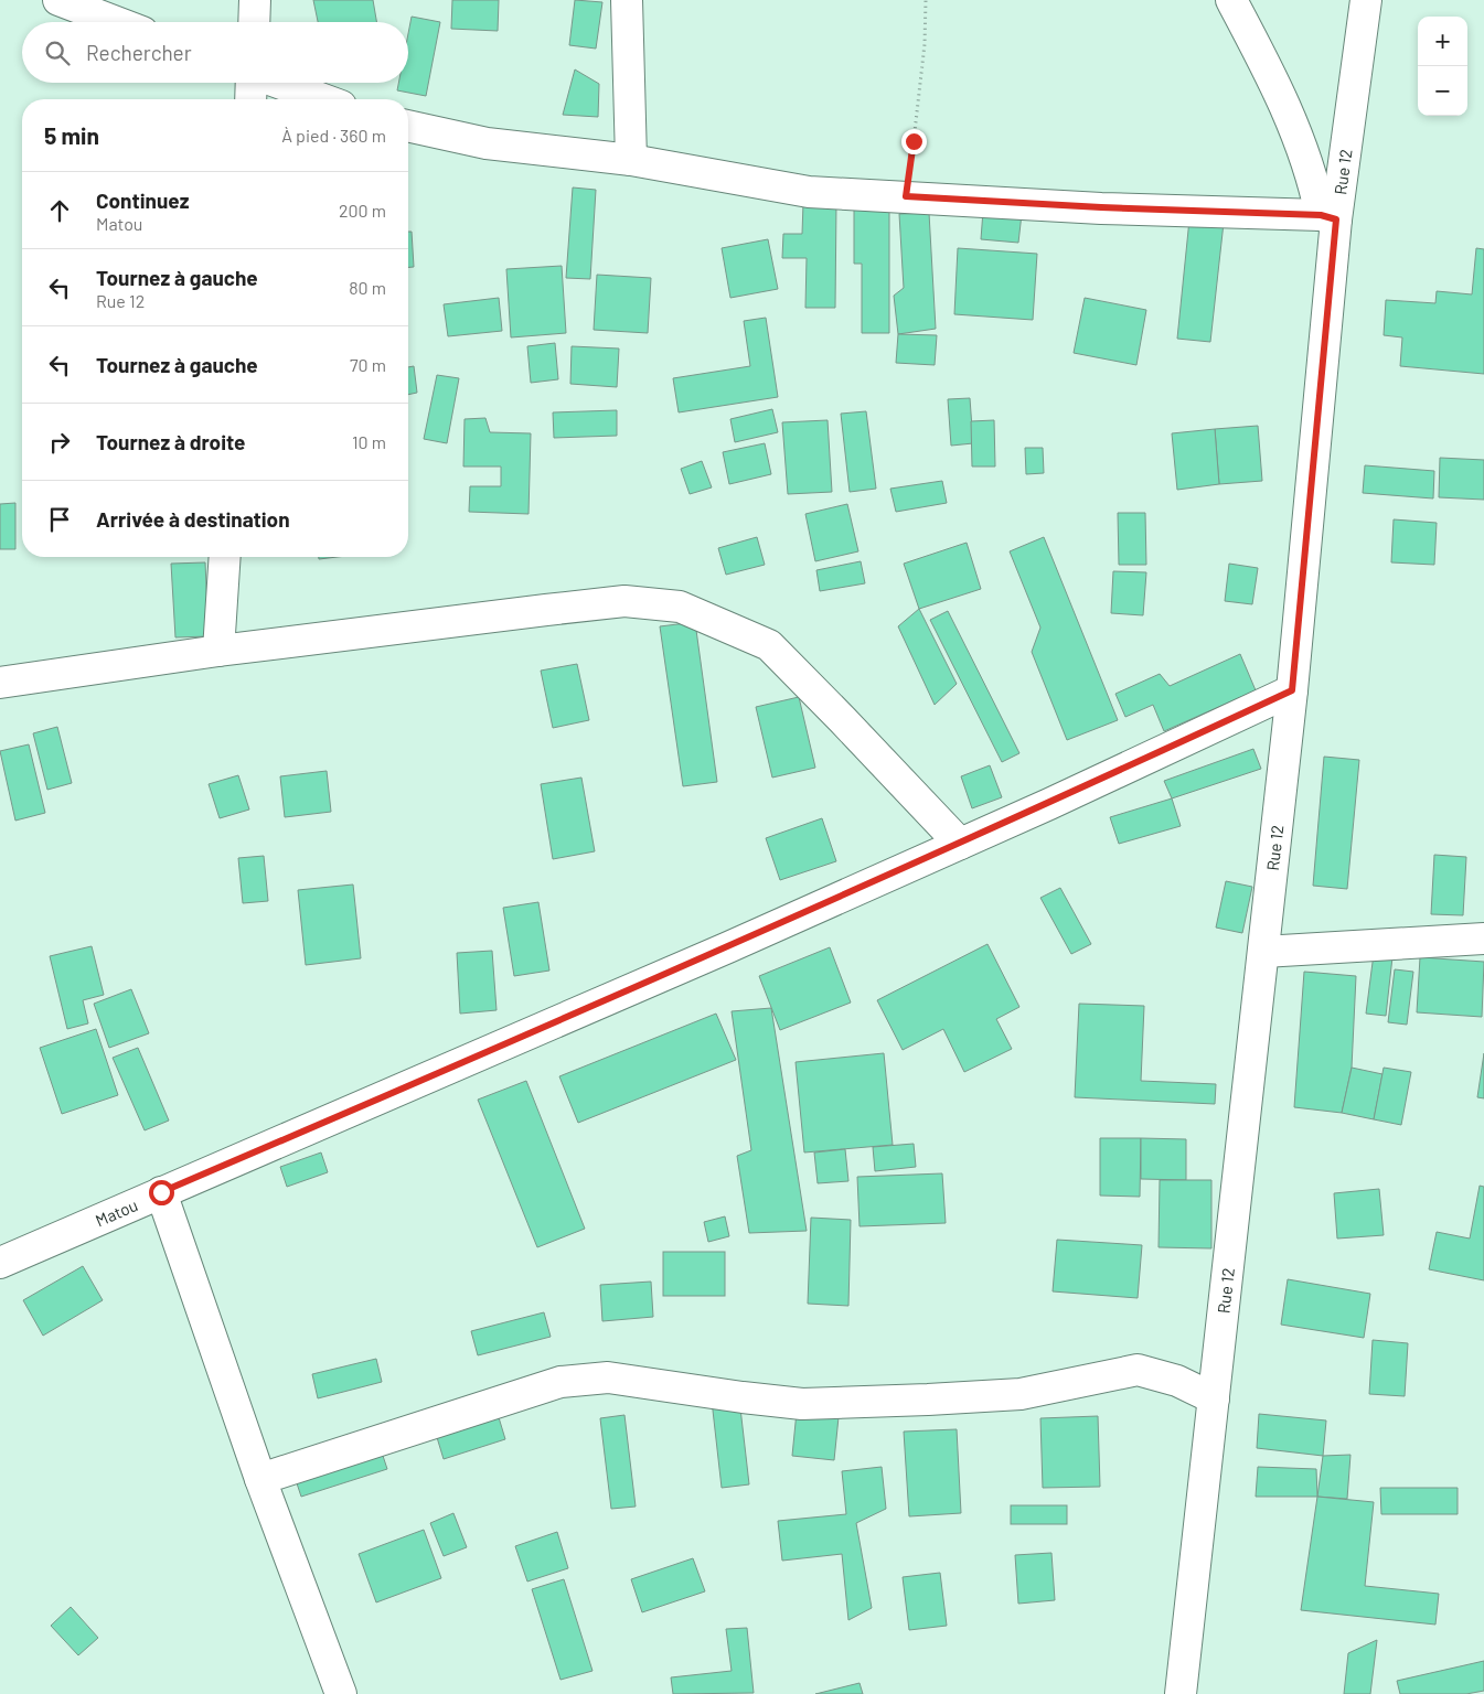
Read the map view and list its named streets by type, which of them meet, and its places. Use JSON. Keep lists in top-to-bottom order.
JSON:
{
  "streets": {
    "street": ["Rue 12", "Matou"]
  },
  "crossings": [
    ["Rue 12", "Matou"]
  ],
  "page": {
    "map_buttons": ["+", "−"],
    "search": "Rechercher",
    "heading": ["5 min", "À pied · 360 m"],
    "list": [
      ["Continuez", "Matou", "200 m"],
      ["Tournez à gauche", "Rue 12", "80 m"],
      ["Tournez à gauche", "70 m"],
      ["Tournez à droite", "10 m"],
      "Arrivée à destination"
    ]
  }
}
